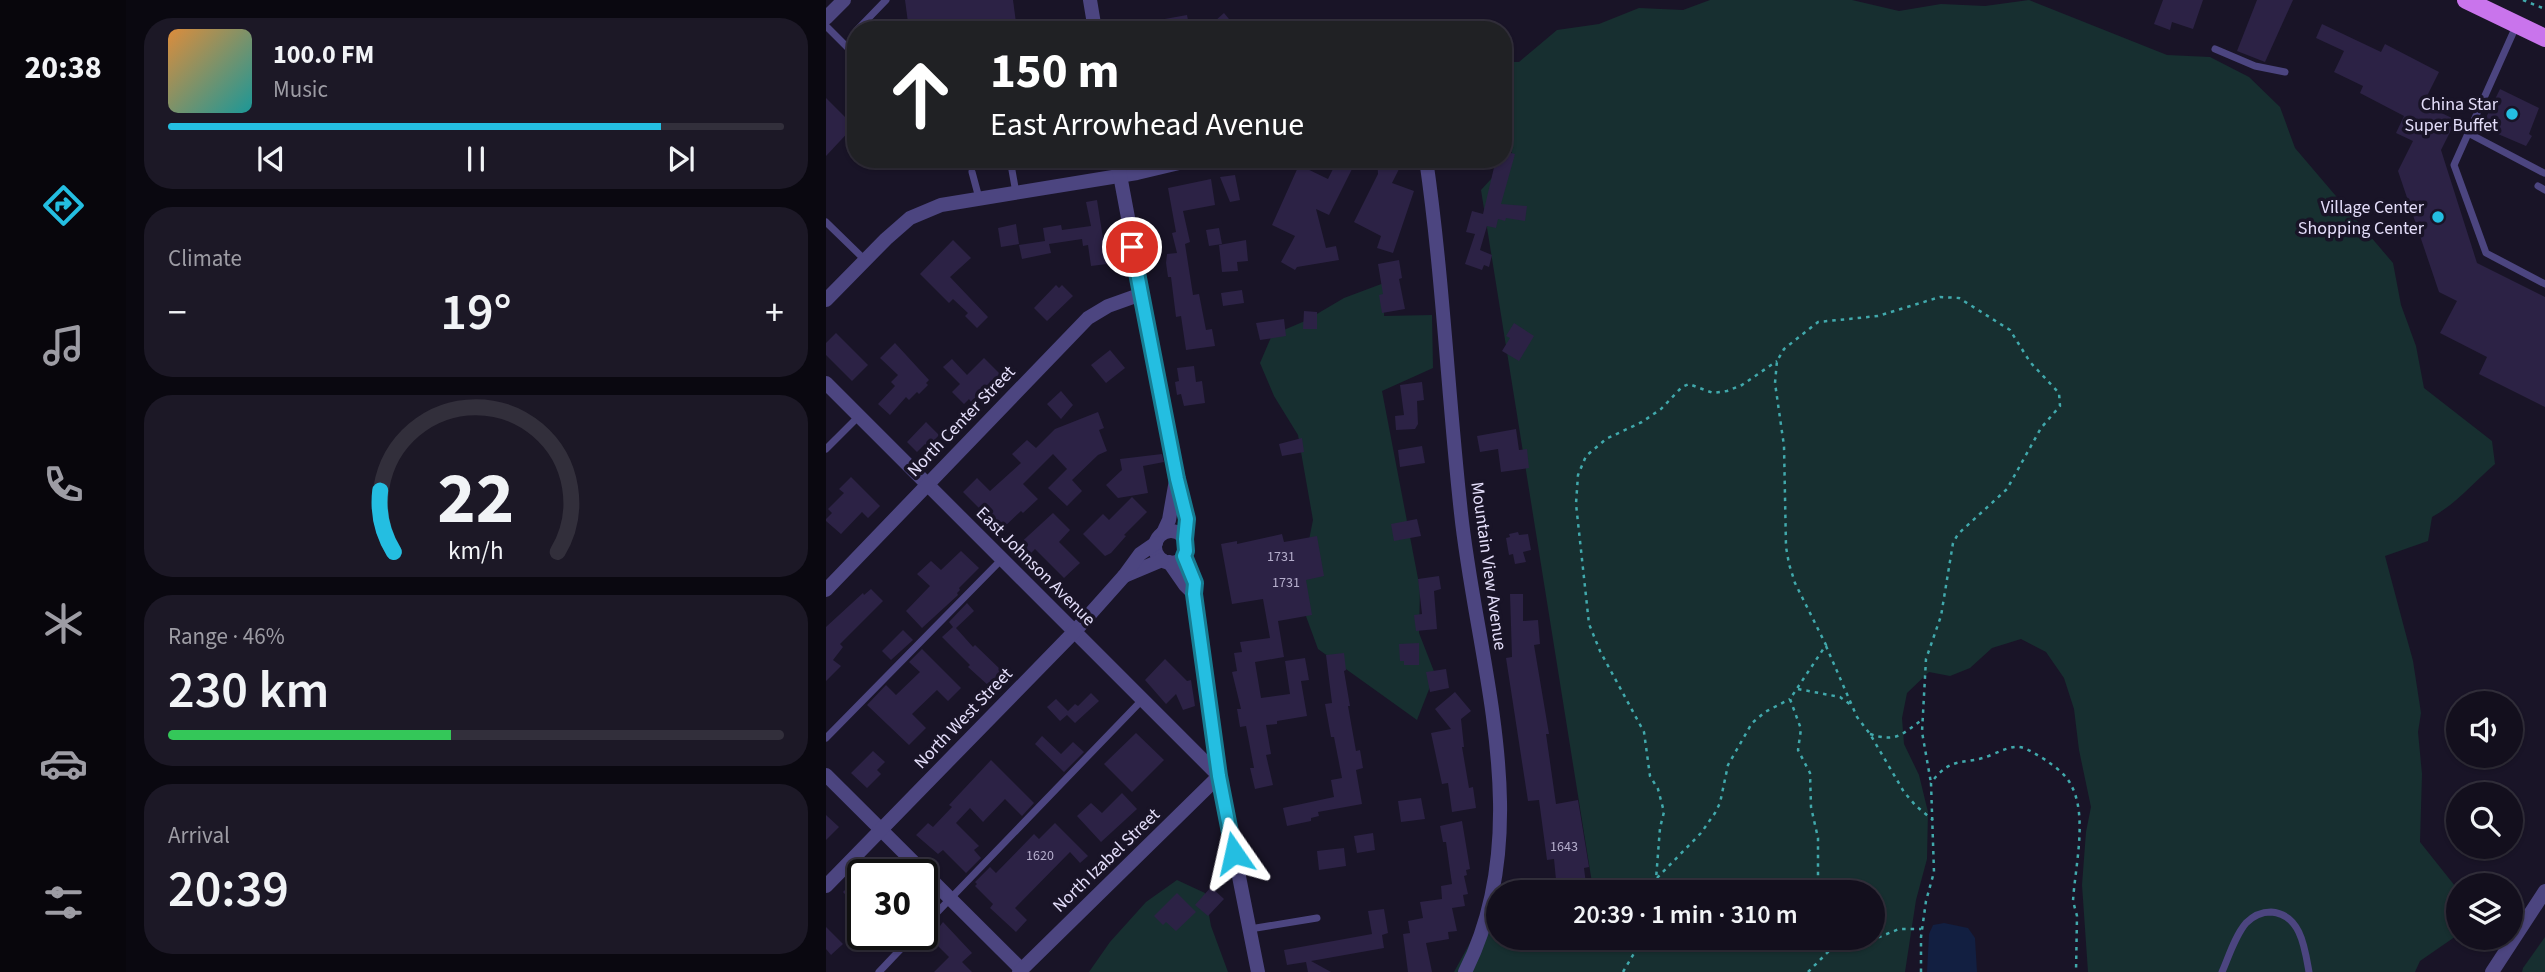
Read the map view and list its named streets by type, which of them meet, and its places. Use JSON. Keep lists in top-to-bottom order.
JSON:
{
  "streets": {
    "street": [
      "North Center Street",
      "East Johnson Avenue",
      "Mountain View Avenue",
      "North West Street",
      "North Izabel Street"
    ]
  },
  "crossings": [
    ["North Center Street", "East Johnson Avenue"],
    ["East Johnson Avenue", "North West Street"],
    ["East Johnson Avenue", "North Izabel Street"]
  ],
  "places": ["China Star Super Buffet", "Village Center Shopping Center"],
  "house_numbers": [
    "1731",
    "1731",
    "1643",
    "1620"
  ],
  "page": {
    "tabs": "20:38",
    "turn": ["150 m", "East Arrowhead Avenue"],
    "song": ["100.0 FM", "Music"],
    "tile": [
      "Climate",
      ["Range · 46%", "230 km"],
      ["Arrival", "20:39"]
    ],
    "heat": ["−", "19°", "+"],
    "limit": "30",
    "trip": "20:39 · 1 min · 310 m",
    "gauge": ["22", "km/h"]
  }
}
